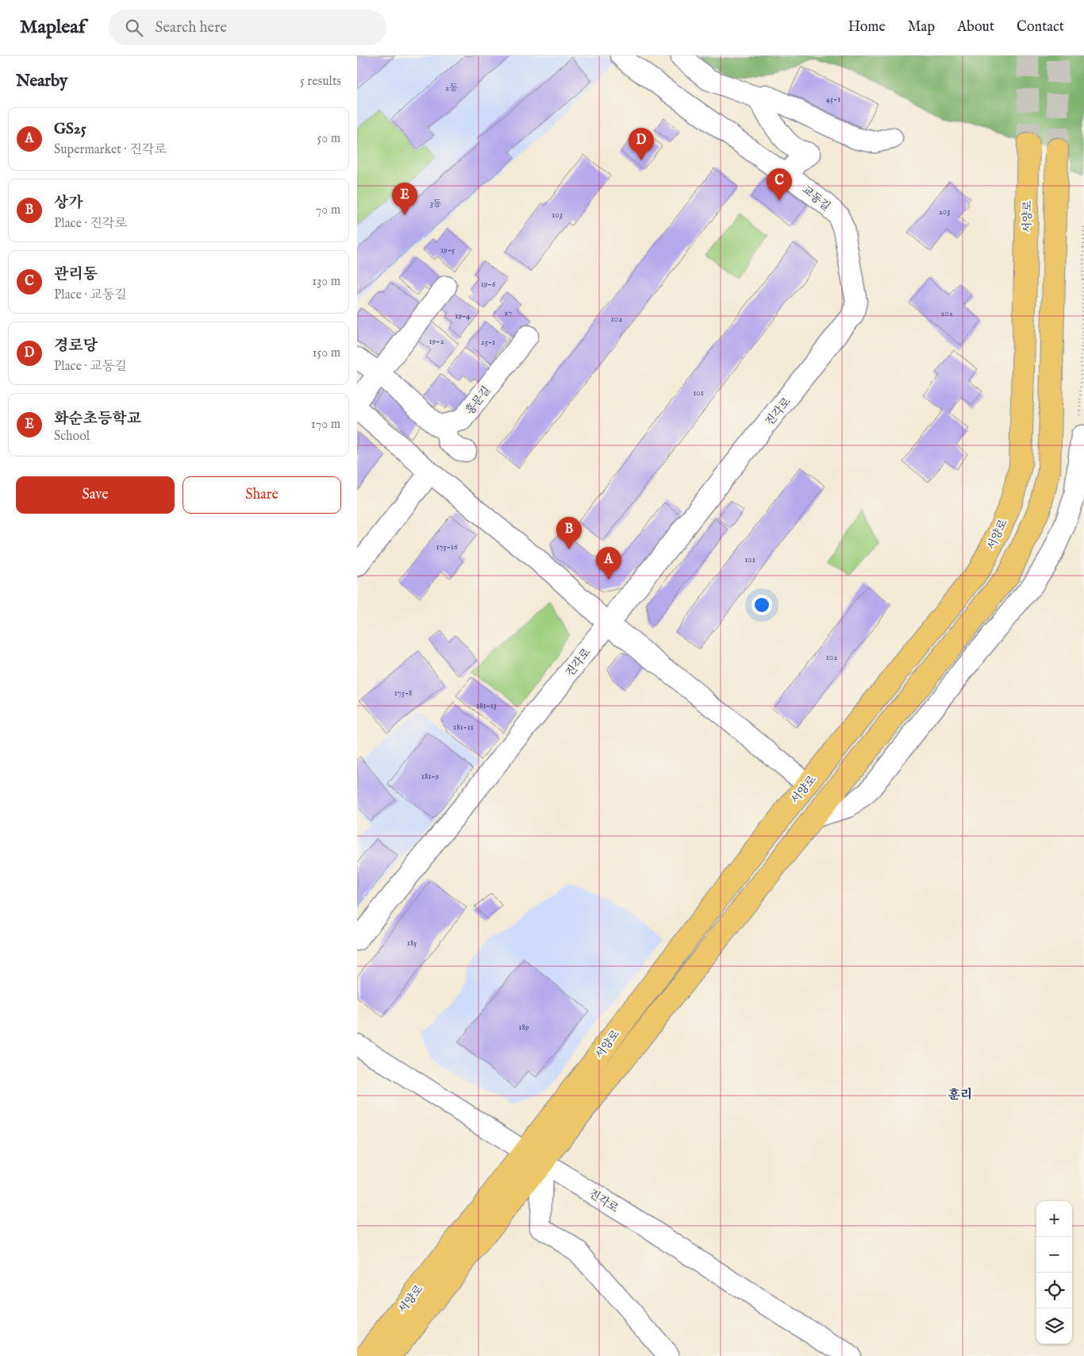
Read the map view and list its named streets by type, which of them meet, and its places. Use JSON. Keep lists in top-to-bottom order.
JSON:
{
  "streets": {
    "main road": ["서양로"],
    "street": ["교동길", "홍문길", "진각로"]
  },
  "crossings": [
    ["교동길", "진각로"],
    ["서양로", "진각로"]
  ],
  "districts": ["훈리"],
  "house_numbers": [
    "2동",
    "45-1",
    "3동",
    "203",
    "103",
    "19-5",
    "19-6",
    "27",
    "202",
    "19-4",
    "102",
    "19-2",
    "25-1",
    "101",
    "175-16",
    "101",
    "102",
    "175-8",
    "181-13",
    "181-11",
    "181-9",
    "185",
    "189"
  ],
  "page": {
    "header": "Mapleaf",
    "search": "Search here",
    "nav": [
      "Home",
      "Map",
      "About",
      "Contact"
    ],
    "heading": ["Nearby", "5 results"],
    "list": [
      {
        "mark": "A",
        "name": "GS25",
        "note": "Supermarket · 진각로",
        "value": "50 m"
      },
      {
        "mark": "B",
        "name": "상가",
        "note": "Place · 진각로",
        "value": "70 m"
      },
      {
        "mark": "C",
        "name": "관리동",
        "note": "Place · 교동길",
        "value": "130 m"
      },
      {
        "mark": "D",
        "name": "경로당",
        "note": "Place · 교동길",
        "value": "150 m"
      },
      {
        "mark": "E",
        "name": "화순초등학교",
        "note": "School",
        "value": "170 m"
      }
    ],
    "pins": [
      "D",
      "C",
      "E",
      "B",
      "A"
    ],
    "buttons": ["Save", "Share"],
    "map_buttons": ["+", "−"]
  }
}
